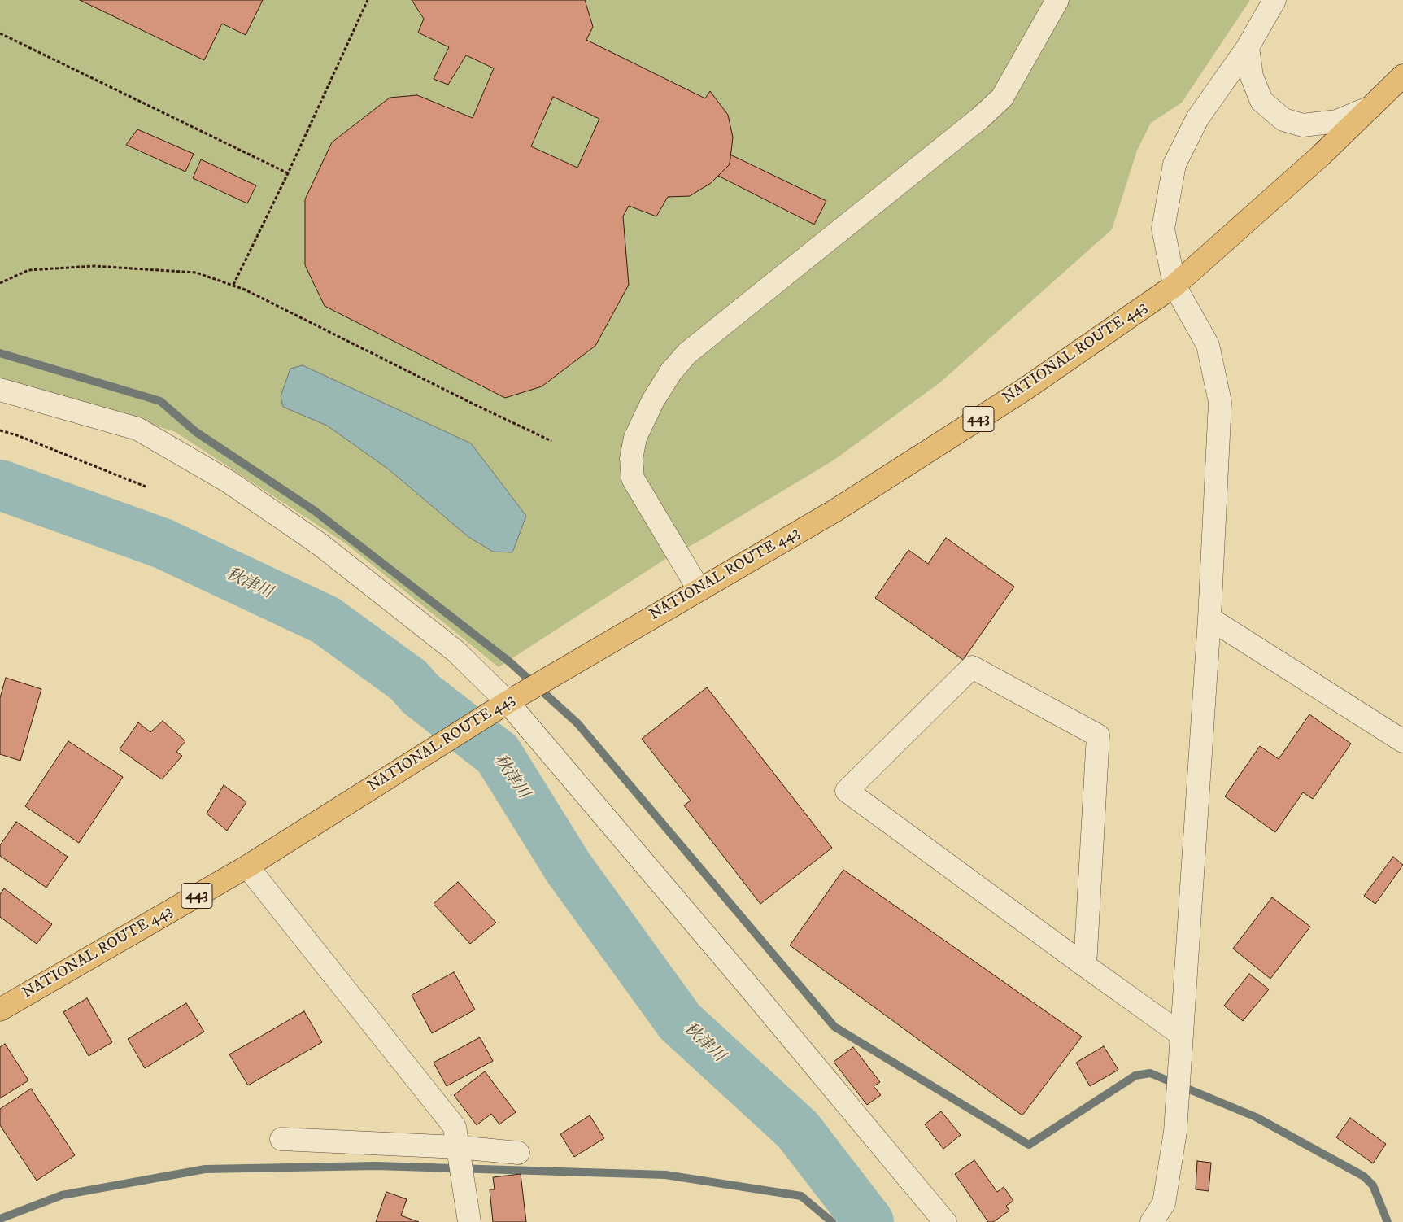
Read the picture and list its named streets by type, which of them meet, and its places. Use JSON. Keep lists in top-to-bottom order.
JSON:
{
  "streets": {
    "highway": ["NATIONAL ROUTE 443", "443"]
  },
  "water": ["秋津川"]
}
